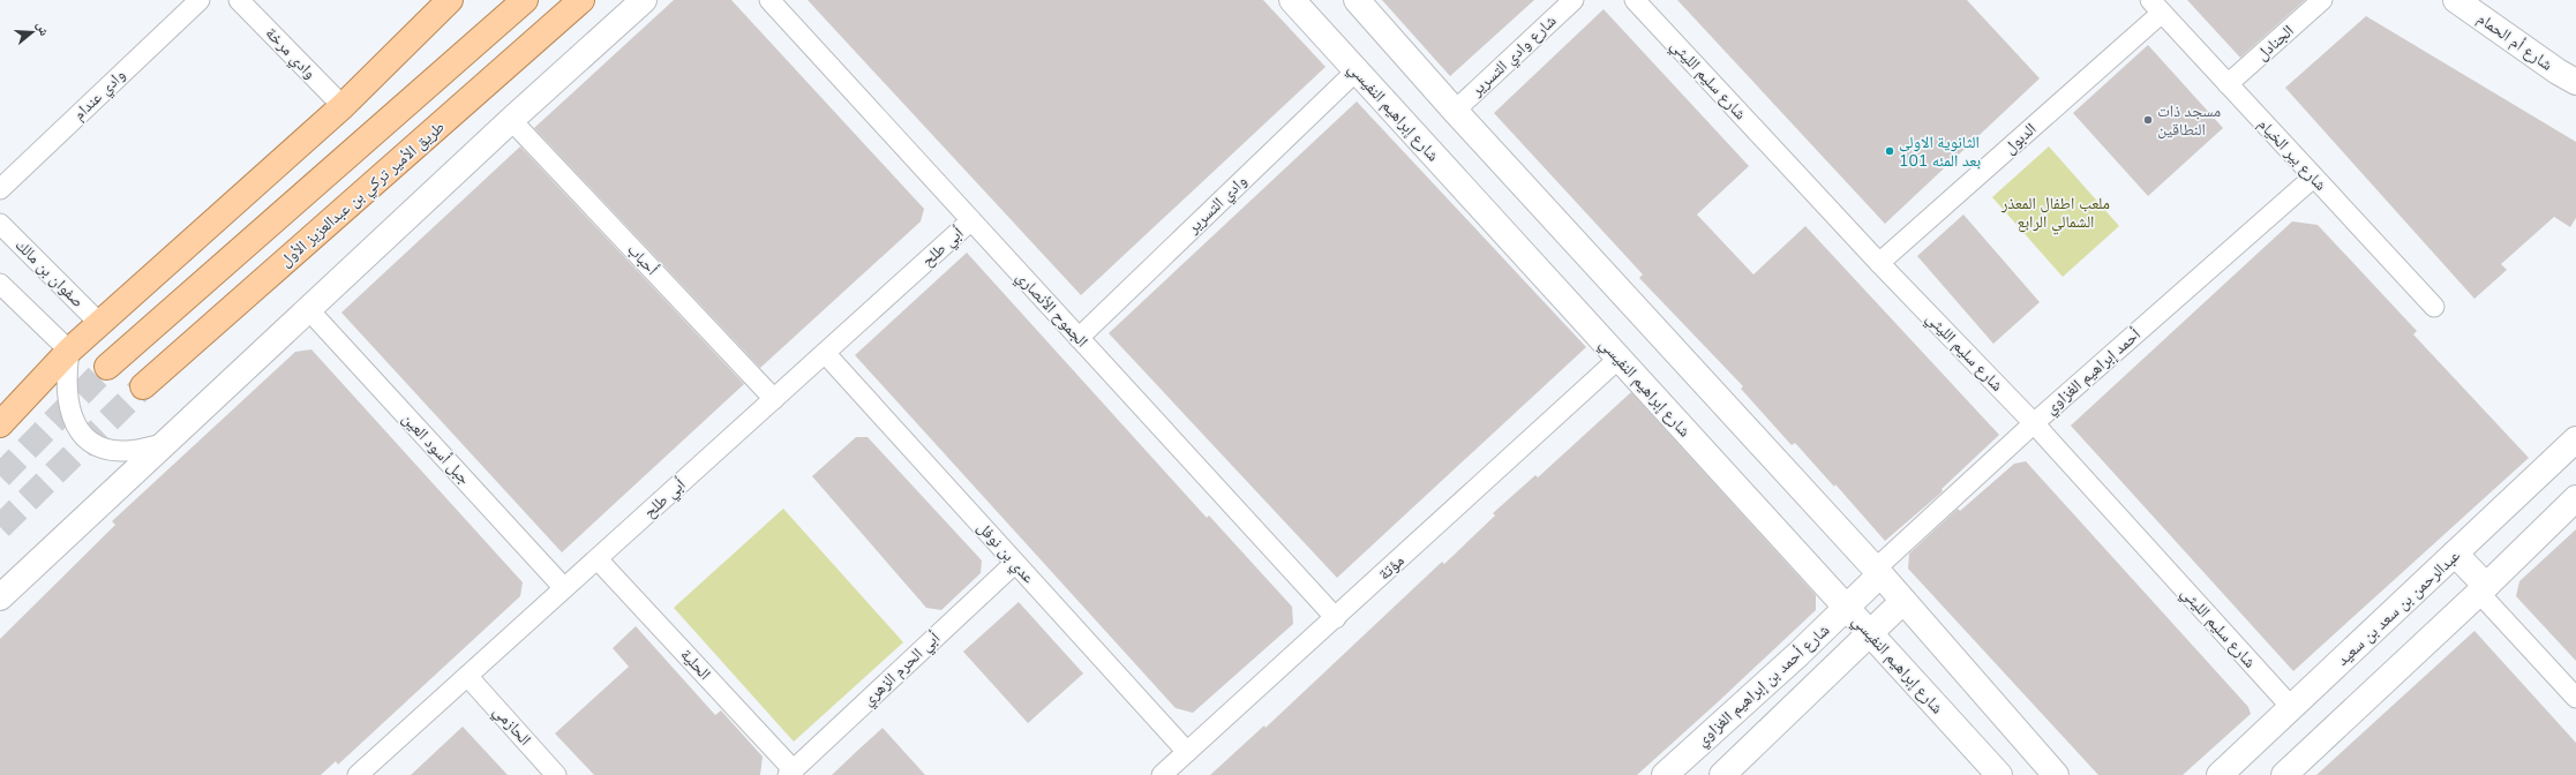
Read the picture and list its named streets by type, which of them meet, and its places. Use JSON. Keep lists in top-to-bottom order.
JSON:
{
  "streets": {
    "main road": ["طريق الأمير تركي بن عبدالعزيز الأول"],
    "street": [
      "شارع أم الحمام",
      "الجنادل",
      "وادي مرخة",
      "شارع وادي التسرير",
      "شارع سليم الليثي",
      "وادي عندام",
      "شارع إبراهيم النفيسي",
      "الدبول",
      "شارع بير الخيام",
      "وادي التسرير",
      "أبي طلح",
      "أحباب",
      "صفوان بن مالك",
      "الجموح الأنصاري",
      "أحمد إبراهيم الغزاوي",
      "جبل أسود العين",
      "عدي بن نوفل",
      "مؤتة",
      "عبدالرحمن بن سعد بن سعيد",
      "الحلية",
      "أبي الحرم الزهري",
      "شارع أحمد بن إبراهيم الغزاوي",
      "الحازمي"
    ]
  },
  "crossings": [
    ["الجنادل", "شارع بير الخيام"],
    ["شارع سليم الليثي", "الدبول"],
    ["شارع سليم الليثي", "أحمد إبراهيم الغزاوي"],
    ["شارع سليم الليثي", "عبدالرحمن بن سعد بن سعيد"],
    ["شارع إبراهيم النفيسي", "وادي التسرير"],
    ["شارع إبراهيم النفيسي", "مؤتة"],
    ["شارع إبراهيم النفيسي", "شارع أحمد بن إبراهيم الغزاوي"],
    ["الدبول", "شارع بير الخيام"],
    ["شارع بير الخيام", "أحمد إبراهيم الغزاوي"],
    ["وادي التسرير", "الجموح الأنصاري"],
    ["أبي طلح", "أحباب"],
    ["أبي طلح", "الجموح الأنصاري"],
    ["أبي طلح", "جبل أسود العين"],
    ["أبي طلح", "عدي بن نوفل"],
    ["أبي طلح", "الحلية"],
    ["أبي طلح", "الحازمي"],
    ["الجموح الأنصاري", "مؤتة"],
    ["أحمد إبراهيم الغزاوي", "شارع أحمد بن إبراهيم الغزاوي"],
    ["عدي بن نوفل", "مؤتة"],
    ["عدي بن نوفل", "أبي الحرم الزهري"],
    ["الحلية", "أبي الحرم الزهري"]
  ],
  "parks": ["ملعب اطفال المعذر الشمالي الرابع"],
  "places": ["مسجد ذات النطاقين", "الثانوية الاولى بعد المئه 101"],
  "north": "right"
}
